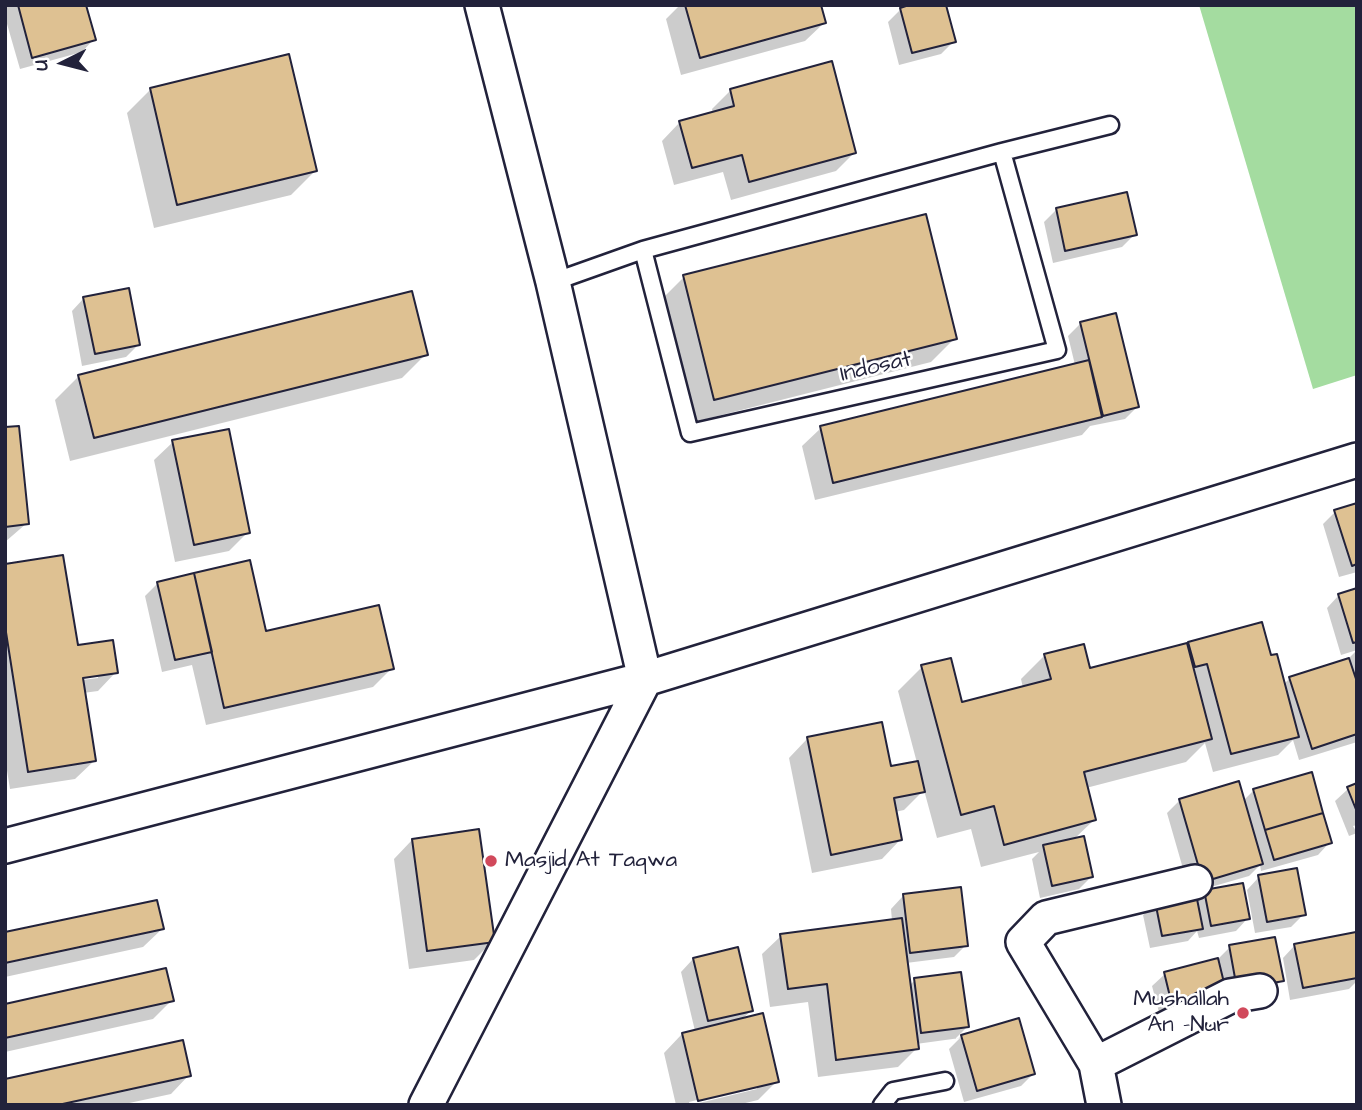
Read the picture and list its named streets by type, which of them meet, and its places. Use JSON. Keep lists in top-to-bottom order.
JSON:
{
  "streets": {
    "lane": ["Indosat"]
  },
  "places": ["Masjid At Taqwa", "Mushallah An -Nur"],
  "north": "left"
}
